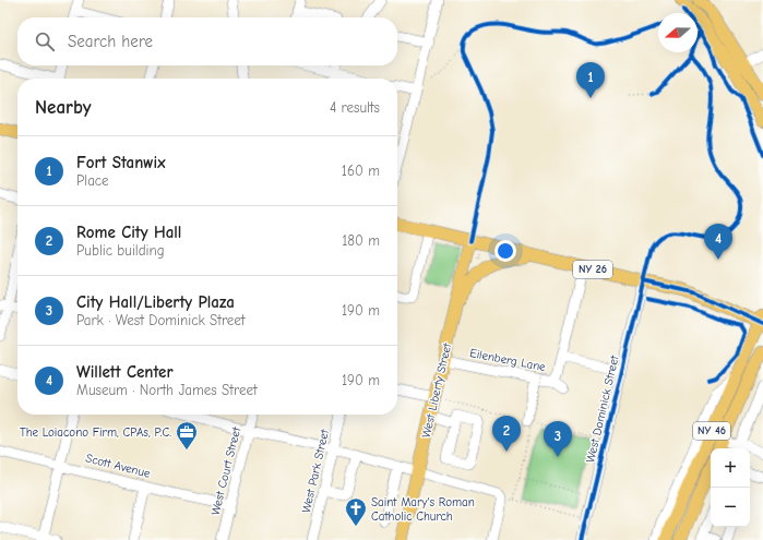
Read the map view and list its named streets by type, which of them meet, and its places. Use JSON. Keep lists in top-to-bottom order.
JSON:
{
  "streets": {
    "main road": ["NY 26", "West Liberty Street", "NY 46"],
    "street": [
      "Eilenberg Lane",
      "West Dominick Street",
      "Scott Avenue",
      "West Court Street",
      "West Park Street"
    ]
  },
  "crossings": [
    ["NY 26", "Eilenberg Lane"],
    ["NY 26", "West Liberty Street"],
    ["NY 26", "West Dominick Street"],
    ["NY 26", "NY 46"],
    ["Eilenberg Lane", "West Liberty Street"],
    ["Scott Avenue", "West Court Street"]
  ],
  "places": {
    "office": ["The Loiacono Firm, CPAs, P.C."],
    "church": ["Saint Mary's Roman Catholic Church"]
  },
  "north": "left",
  "page": {
    "search": "Search here",
    "pins": [
      "1",
      "4",
      "2",
      "3"
    ],
    "heading": ["Nearby", "4 results"],
    "list": [
      {
        "mark": "1",
        "name": "Fort Stanwix",
        "note": "Place",
        "value": "160 m"
      },
      {
        "mark": "2",
        "name": "Rome City Hall",
        "note": "Public building",
        "value": "180 m"
      },
      {
        "mark": "3",
        "name": "City Hall/Liberty Plaza",
        "note": "Park · West Dominick Street",
        "value": "190 m"
      },
      {
        "mark": "4",
        "name": "Willett Center",
        "note": "Museum · North James Street",
        "value": "190 m"
      }
    ],
    "map_buttons": ["+", "−"]
  }
}
